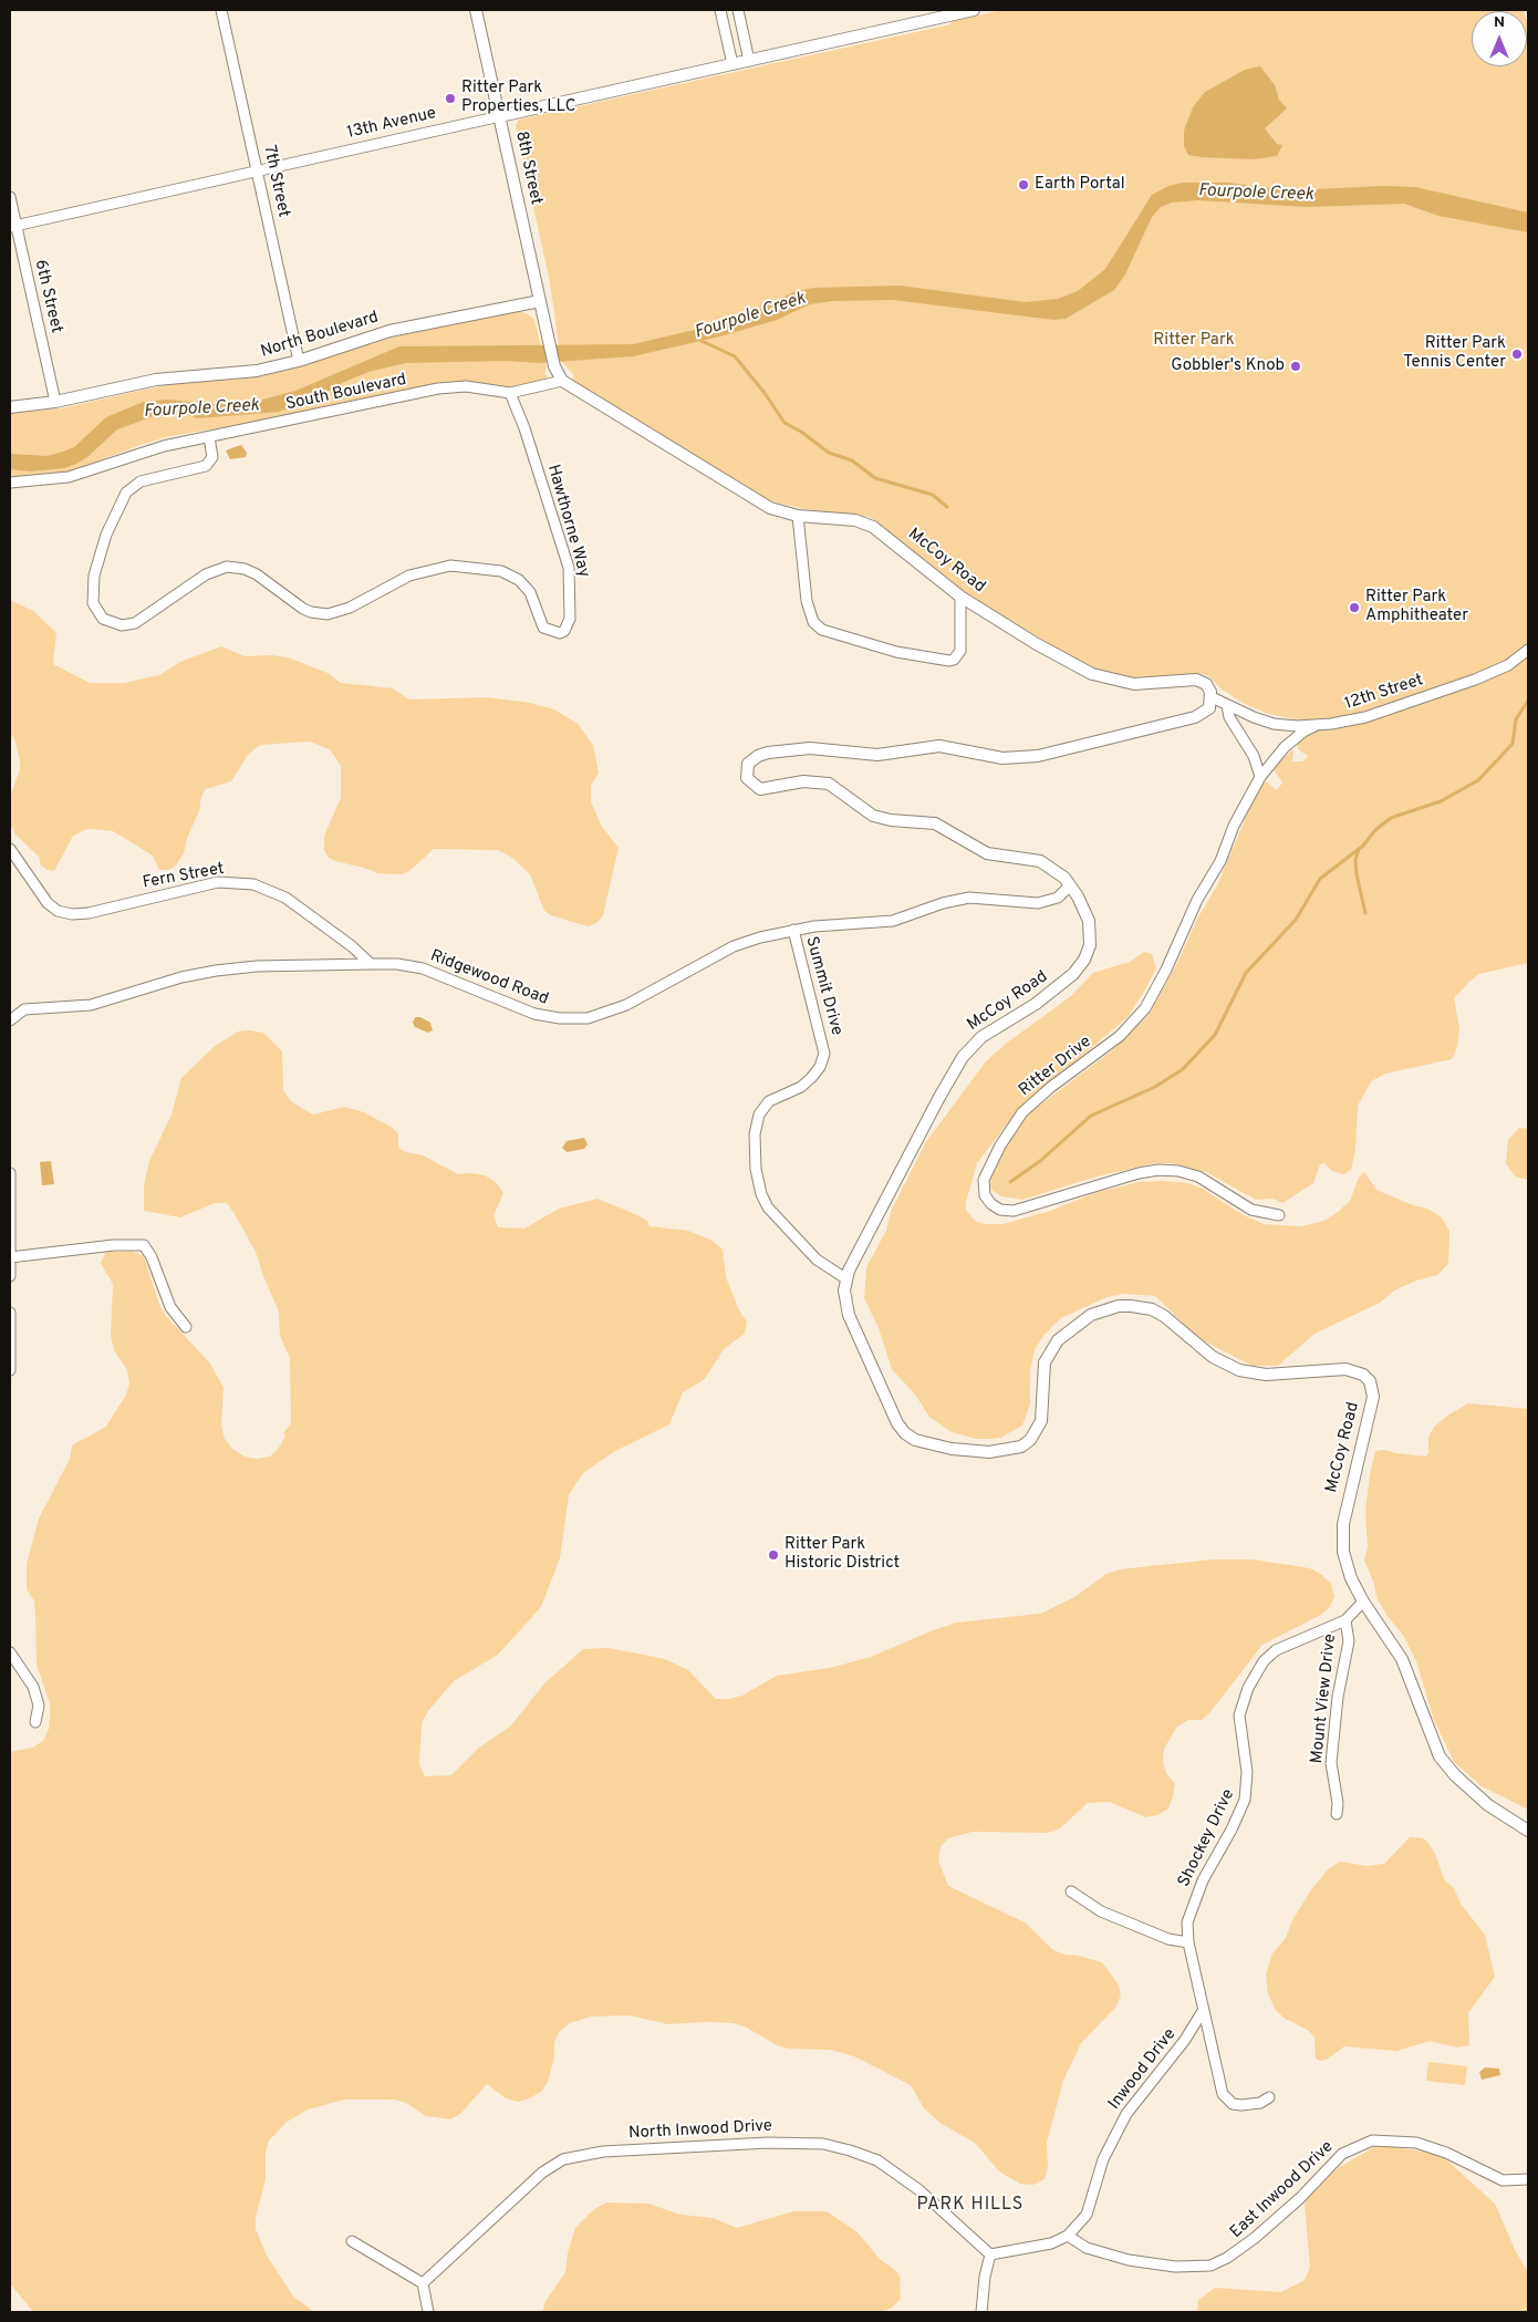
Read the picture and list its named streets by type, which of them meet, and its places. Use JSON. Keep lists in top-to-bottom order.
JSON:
{
  "streets": {
    "street": [
      "13th Avenue",
      "8th Street",
      "7th Street",
      "6th Street",
      "North Boulevard",
      "South Boulevard",
      "Hawthorne Way",
      "McCoy Road",
      "12th Street",
      "Fern Street",
      "Ridgewood Road",
      "Summit Drive",
      "Ritter Drive",
      "Mount View Drive",
      "Shockey Drive",
      "Inwood Drive",
      "North Inwood Drive",
      "East Inwood Drive"
    ]
  },
  "crossings": [
    ["13th Avenue", "8th Street"],
    ["13th Avenue", "7th Street"],
    ["13th Avenue", "6th Street"],
    ["8th Street", "North Boulevard"],
    ["7th Street", "North Boulevard"],
    ["6th Street", "North Boulevard"],
    ["South Boulevard", "Hawthorne Way"],
    ["South Boulevard", "McCoy Road"],
    ["McCoy Road", "12th Street"],
    ["McCoy Road", "Ridgewood Road"],
    ["McCoy Road", "Summit Drive"],
    ["McCoy Road", "Shockey Drive"],
    ["12th Street", "Ritter Drive"],
    ["Fern Street", "Ridgewood Road"],
    ["Ridgewood Road", "Summit Drive"],
    ["Mount View Drive", "Shockey Drive"],
    ["Shockey Drive", "Inwood Drive"],
    ["Inwood Drive", "East Inwood Drive"]
  ],
  "districts": ["PARK HILLS"],
  "water": ["Fourpole Creek"],
  "parks": ["Ritter Park"],
  "places": [
    "Ritter Park Properties, LLC",
    "Earth Portal",
    "Ritter Park Tennis Center",
    "Gobbler's Knob",
    "Ritter Park Amphitheater",
    "Ritter Park Historic District"
  ],
  "north": "top"
}
